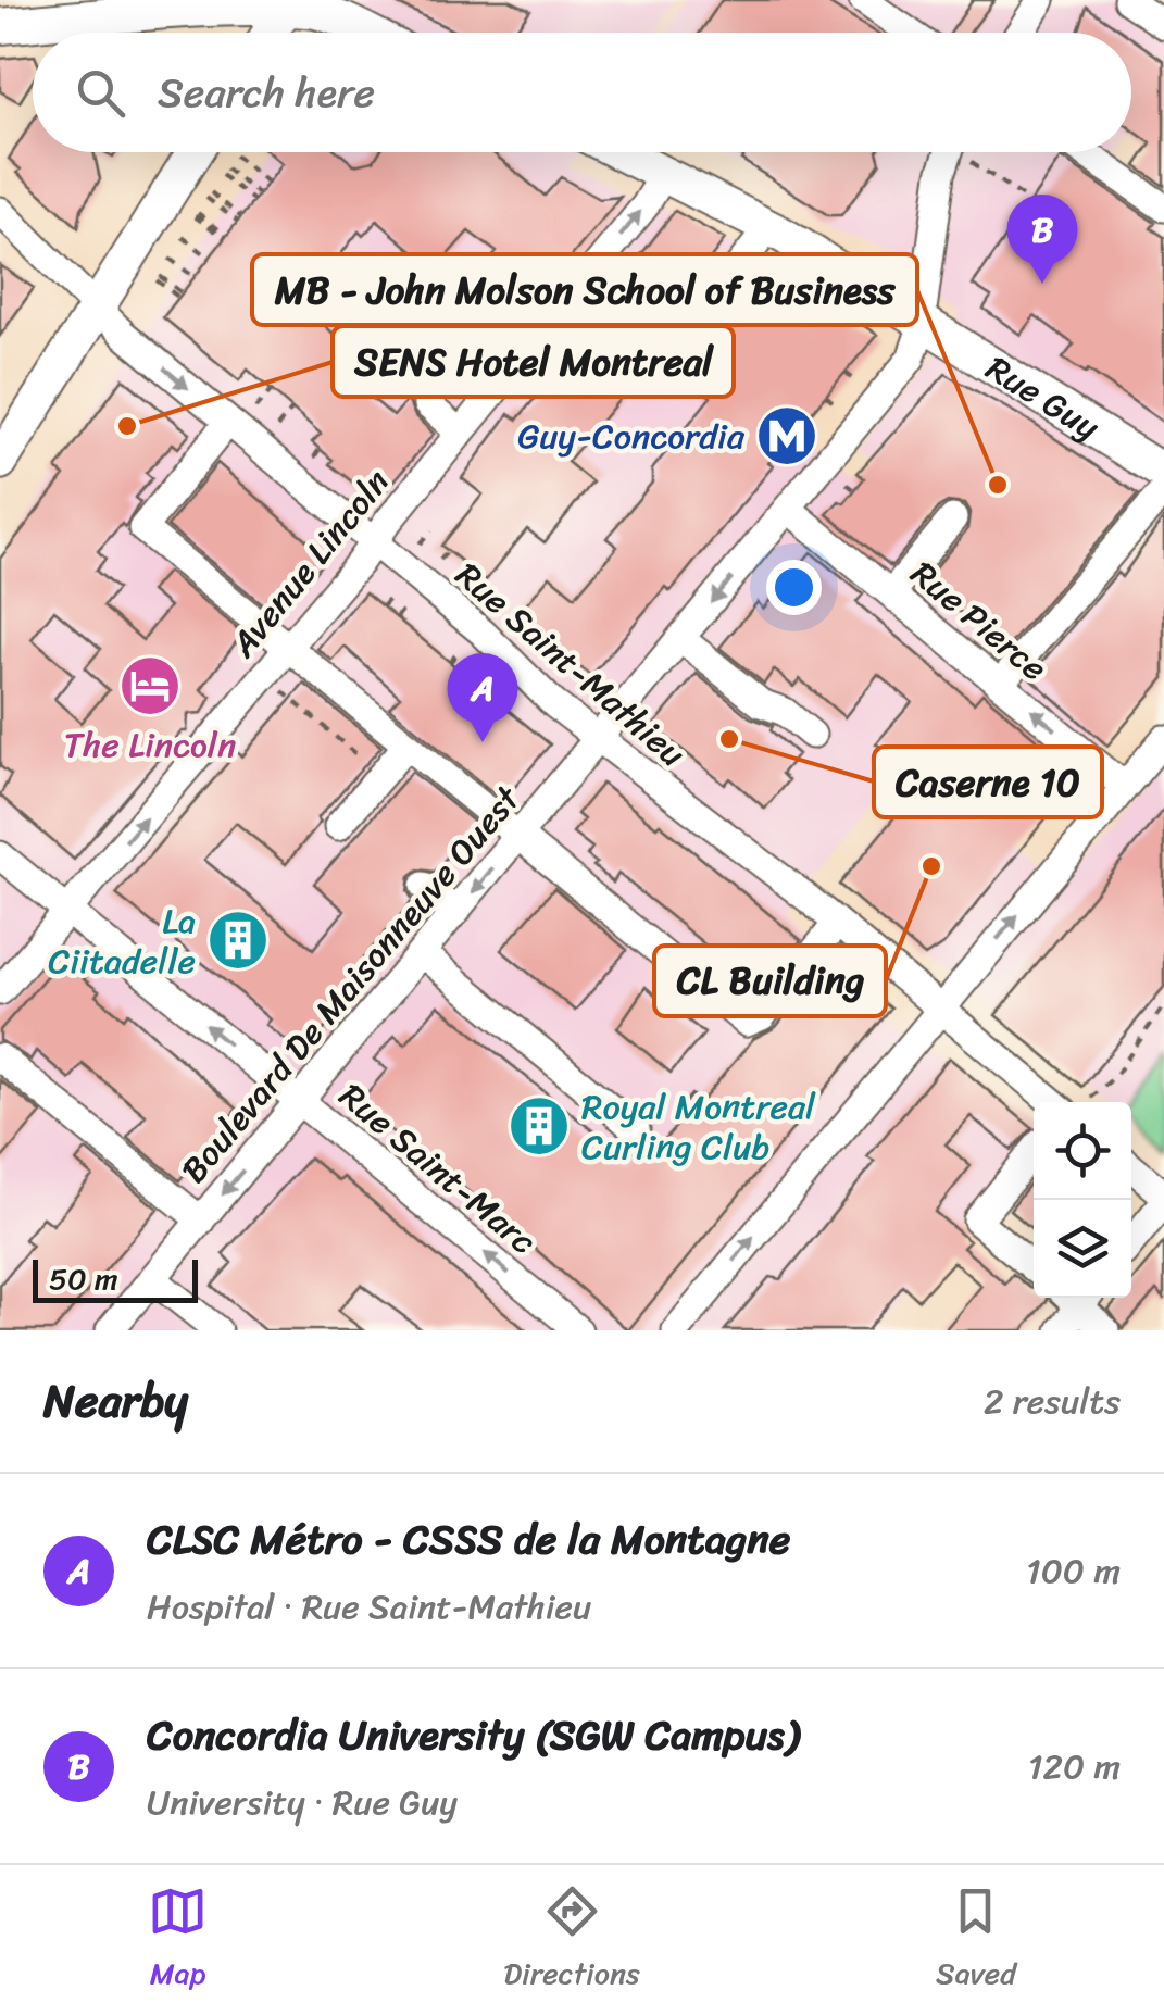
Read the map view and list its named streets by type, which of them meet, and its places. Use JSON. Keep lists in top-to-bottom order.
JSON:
{
  "streets": {
    "main road": ["Rue Guy"],
    "street": [
      "Avenue Lincoln",
      "Rue Pierce",
      "Rue Saint-Mathieu",
      "Boulevard De Maisonneuve Ouest",
      "Rue Saint-Marc"
    ]
  },
  "crossings": [
    ["Rue Guy", "Avenue Lincoln"],
    ["Rue Guy", "Boulevard De Maisonneuve Ouest"],
    ["Avenue Lincoln", "Rue Saint-Mathieu"],
    ["Avenue Lincoln", "Rue Saint-Marc"],
    ["Rue Pierce", "Boulevard De Maisonneuve Ouest"],
    ["Rue Saint-Mathieu", "Boulevard De Maisonneuve Ouest"],
    ["Boulevard De Maisonneuve Ouest", "Rue Saint-Marc"]
  ],
  "one_way": ["Rue Pierce"],
  "places": {
    "other": [
      "SENS Hotel Montreal",
      "MB - John Molson School of Business",
      "Caserne 10",
      "CL Building"
    ],
    "metro station": ["Guy-Concordia"],
    "hotel": ["The Lincoln"],
    "building": ["La Ciitadelle", "Royal Montreal Curling Club"]
  },
  "scale_bar": "50 m",
  "page": {
    "search": "Search here",
    "pins": ["B", "A"],
    "scale": "50 m",
    "heading": ["Nearby", "2 results"],
    "list": [
      {
        "mark": "A",
        "name": "CLSC Métro - CSSS de la Montagne",
        "note": "Hospital · Rue Saint-Mathieu",
        "value": "100 m"
      },
      {
        "mark": "B",
        "name": "Concordia University (SGW Campus)",
        "note": "University · Rue Guy",
        "value": "120 m"
      }
    ],
    "nav": ["Map", "Directions", "Saved"]
  }
}
